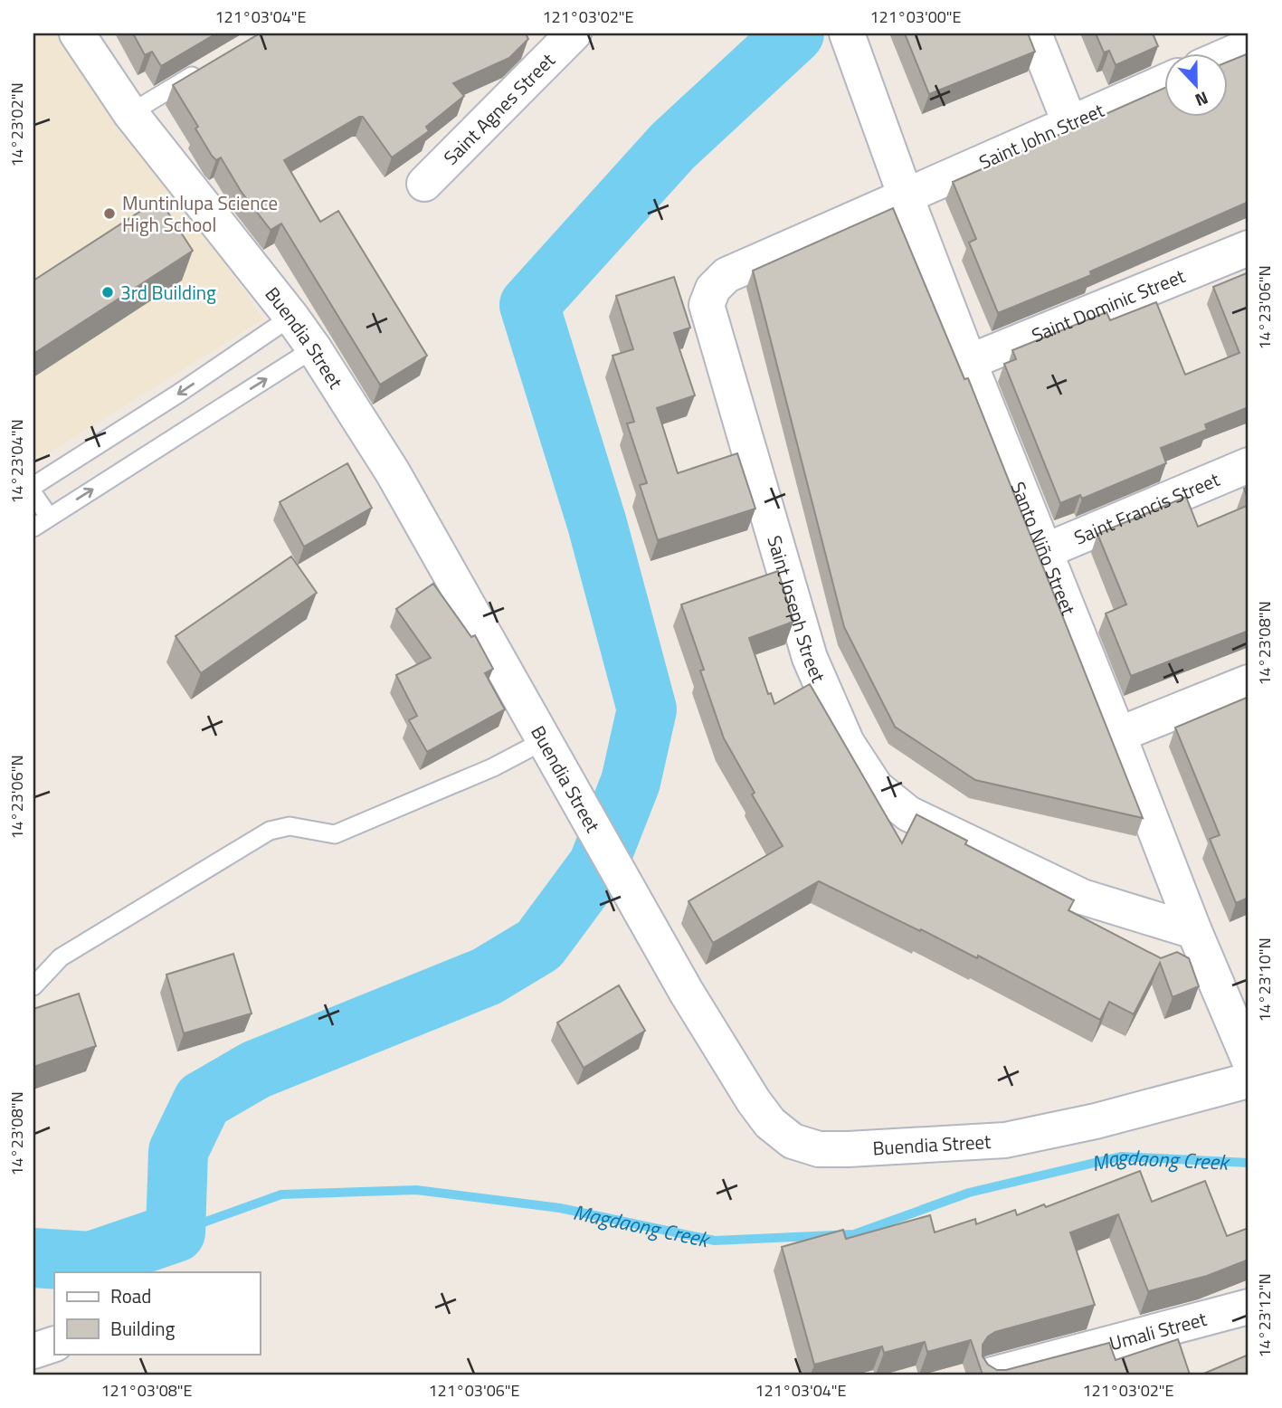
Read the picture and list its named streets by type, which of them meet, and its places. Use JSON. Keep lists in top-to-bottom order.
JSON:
{
  "streets": {
    "street": [
      "Saint Agnes Street",
      "Saint John Street",
      "Saint Dominic Street",
      "Buendia Street",
      "Saint Francis Street",
      "Santo Niño Street",
      "Saint Joseph Street",
      "Umali Street"
    ]
  },
  "crossings": [
    ["Saint John Street", "Santo Niño Street"],
    ["Saint John Street", "Saint Joseph Street"],
    ["Saint Dominic Street", "Santo Niño Street"],
    ["Saint Francis Street", "Santo Niño Street"],
    ["Santo Niño Street", "Saint Joseph Street"]
  ],
  "water": ["Magdaong Creek"],
  "places": ["Muntinlupa Science High School", "3rd Building"],
  "legend": ["Road", "Building"],
  "north": "bottom",
  "coordinates": [
    "121°03'04\"E",
    "121°03'02\"E",
    "121°03'00\"E",
    "14°23'02\"N",
    "14°23'06\"N",
    "14°23'04\"N",
    "14°23'08\"N",
    "14°23'10\"N",
    "14°23'12\"N",
    "121°03'08\"E",
    "121°03'06\"E"
  ]
}
